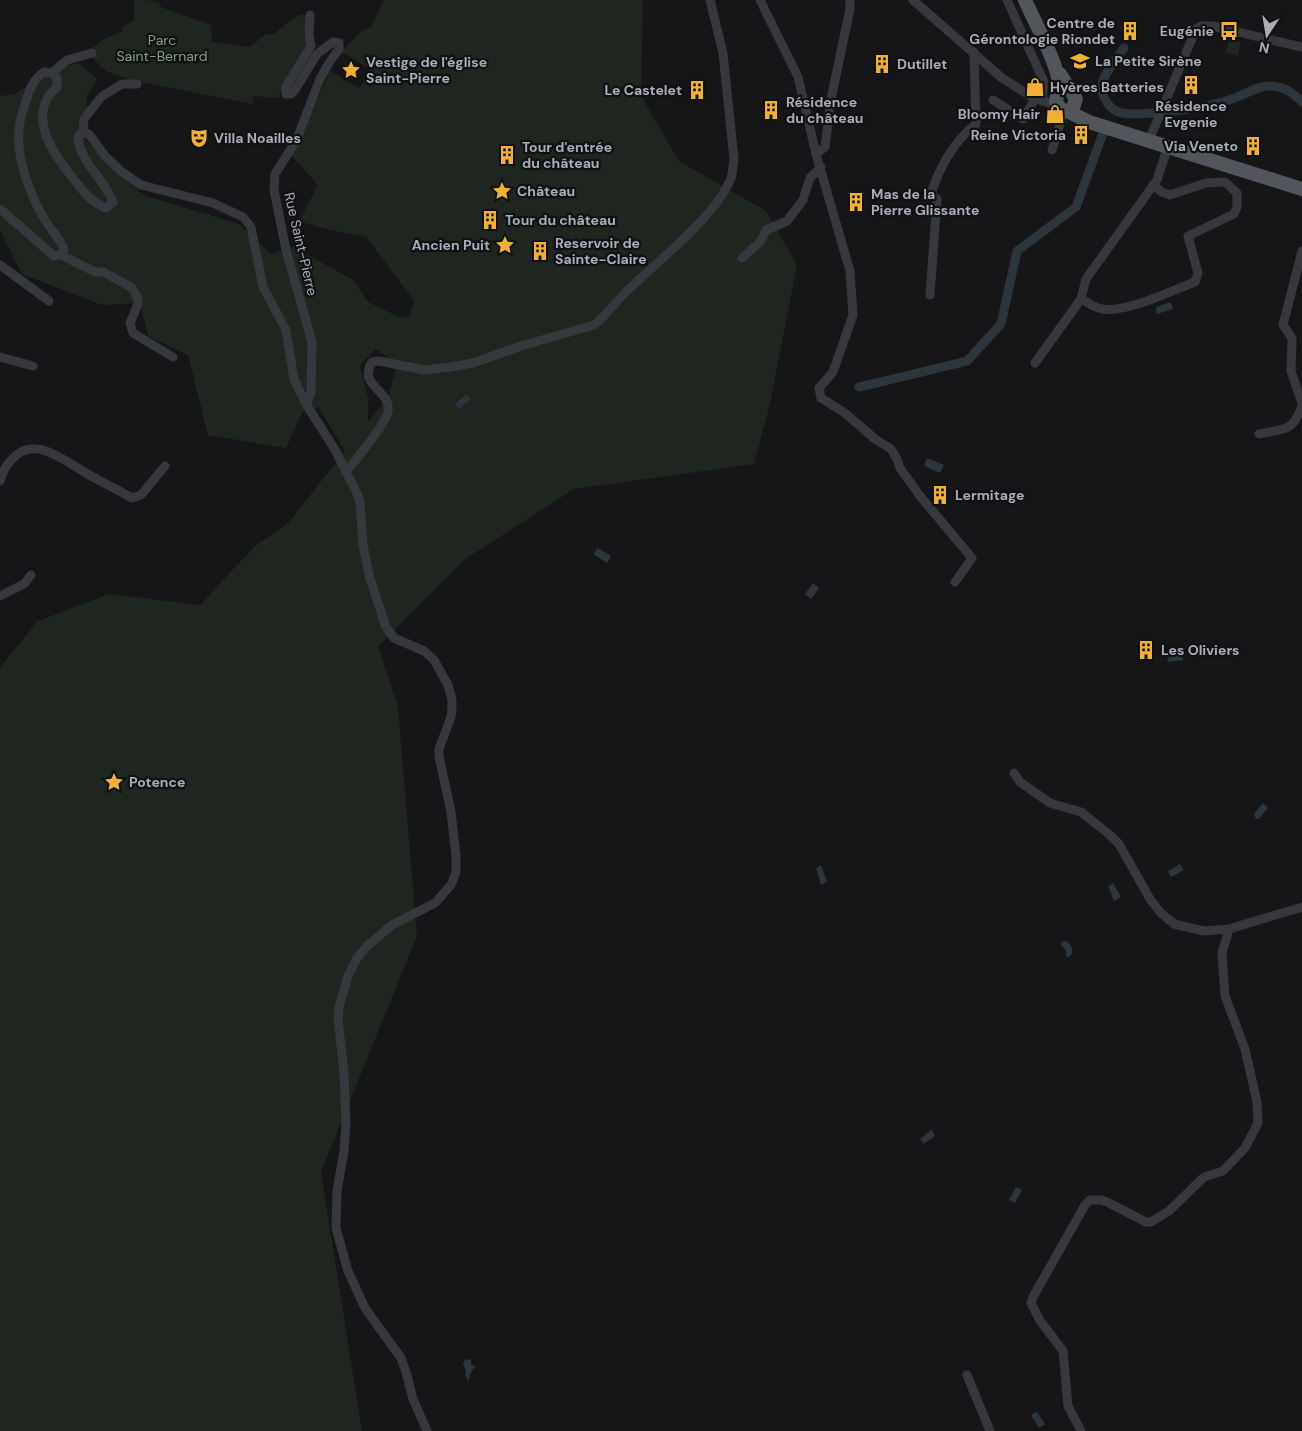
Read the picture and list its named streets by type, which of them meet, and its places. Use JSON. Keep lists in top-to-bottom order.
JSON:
{
  "streets": {
    "street": ["Rue Saint-Pierre"]
  },
  "parks": ["Parc Saint-Bernard"],
  "places": {
    "building": [
      "Centre de Gérontologie Riondet",
      "Dutillet",
      "Résidence Evgenie",
      "Le Castelet",
      "Résidence du château",
      "Reine Victoria",
      "Via Veneto",
      "Tour d'entrée du château",
      "Mas de la Pierre Glissante",
      "Tour du château",
      "Reservoir de Sainte-Claire",
      "Lermitage",
      "Les Oliviers"
    ],
    "bus stop": ["Eugénie"],
    "school or university": ["La Petite Sirène"],
    "place": [
      "Vestige de l'église Saint-Pierre",
      "Château",
      "Ancien Puit",
      "Potence"
    ],
    "shop": ["Hyères Batteries", "Bloomy Hair"],
    "theatre": ["Villa Noailles"]
  },
  "north": "bottom"
}
